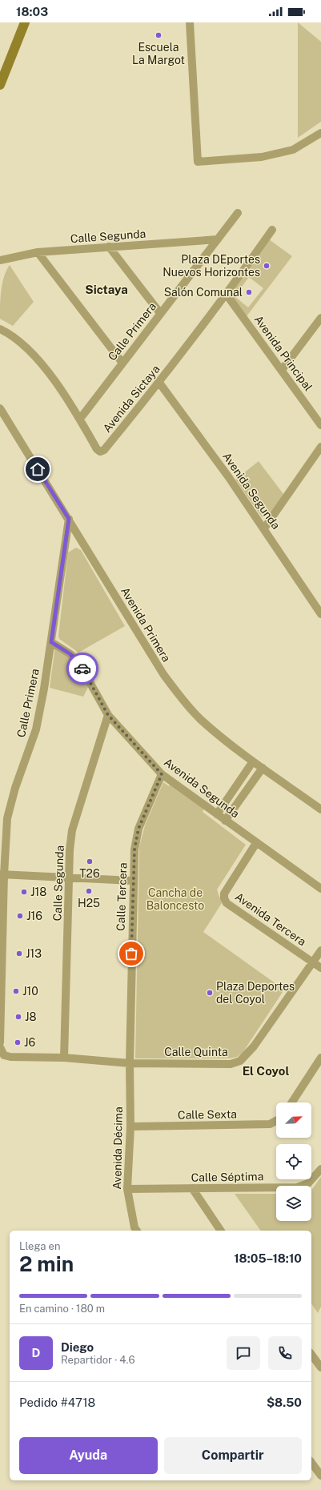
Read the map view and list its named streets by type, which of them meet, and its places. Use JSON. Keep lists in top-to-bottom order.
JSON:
{
  "streets": {
    "street": [
      "Calle Segunda",
      "Calle Primera",
      "Avenida Principal",
      "Avenida Sictaya",
      "Avenida Segunda",
      "Avenida Primera",
      "Calle Tercera",
      "Avenida Tercera",
      "Calle Quinta",
      "Calle Sexta",
      "Avenida Décima",
      "Calle Séptima"
    ]
  },
  "crossings": [
    ["Calle Segunda", "Calle Primera"],
    ["Calle Segunda", "Avenida Segunda"],
    ["Calle Segunda", "Calle Quinta"],
    ["Calle Primera", "Avenida Sictaya"],
    ["Calle Primera", "Avenida Segunda"],
    ["Calle Primera", "Avenida Primera"],
    ["Avenida Principal", "Avenida Sictaya"],
    ["Avenida Sictaya", "Avenida Segunda"],
    ["Avenida Segunda", "Calle Tercera"],
    ["Avenida Segunda", "Avenida Tercera"],
    ["Calle Tercera", "Calle Quinta"],
    ["Calle Tercera", "Avenida Décima"],
    ["Avenida Tercera", "Calle Quinta"],
    ["Calle Quinta", "Avenida Décima"],
    ["Calle Sexta", "Avenida Décima"],
    ["Avenida Décima", "Calle Séptima"]
  ],
  "districts": ["Sictaya", "El Coyol"],
  "parks": ["Cancha de Baloncesto"],
  "places": [
    "Escuela La Margot",
    "Plaza DEportes Nuevos Horizontes",
    "Salón Comunal",
    "T26",
    "H25",
    "J18",
    "J16",
    "J13",
    "J10",
    "Plaza Deportes del Coyol",
    "J8",
    "J6"
  ],
  "north": "top right",
  "page": {
    "status": "18:03",
    "heading": ["2 min", "Llega en", "18:05–18:10"],
    "panel": [
      "Diego",
      "Repartidor · 4.6",
      "Pedido #4718",
      "$8.50"
    ],
    "bar": "En camino · 180 m",
    "round": "D",
    "buttons": ["Ayuda", "Compartir"]
  }
}
